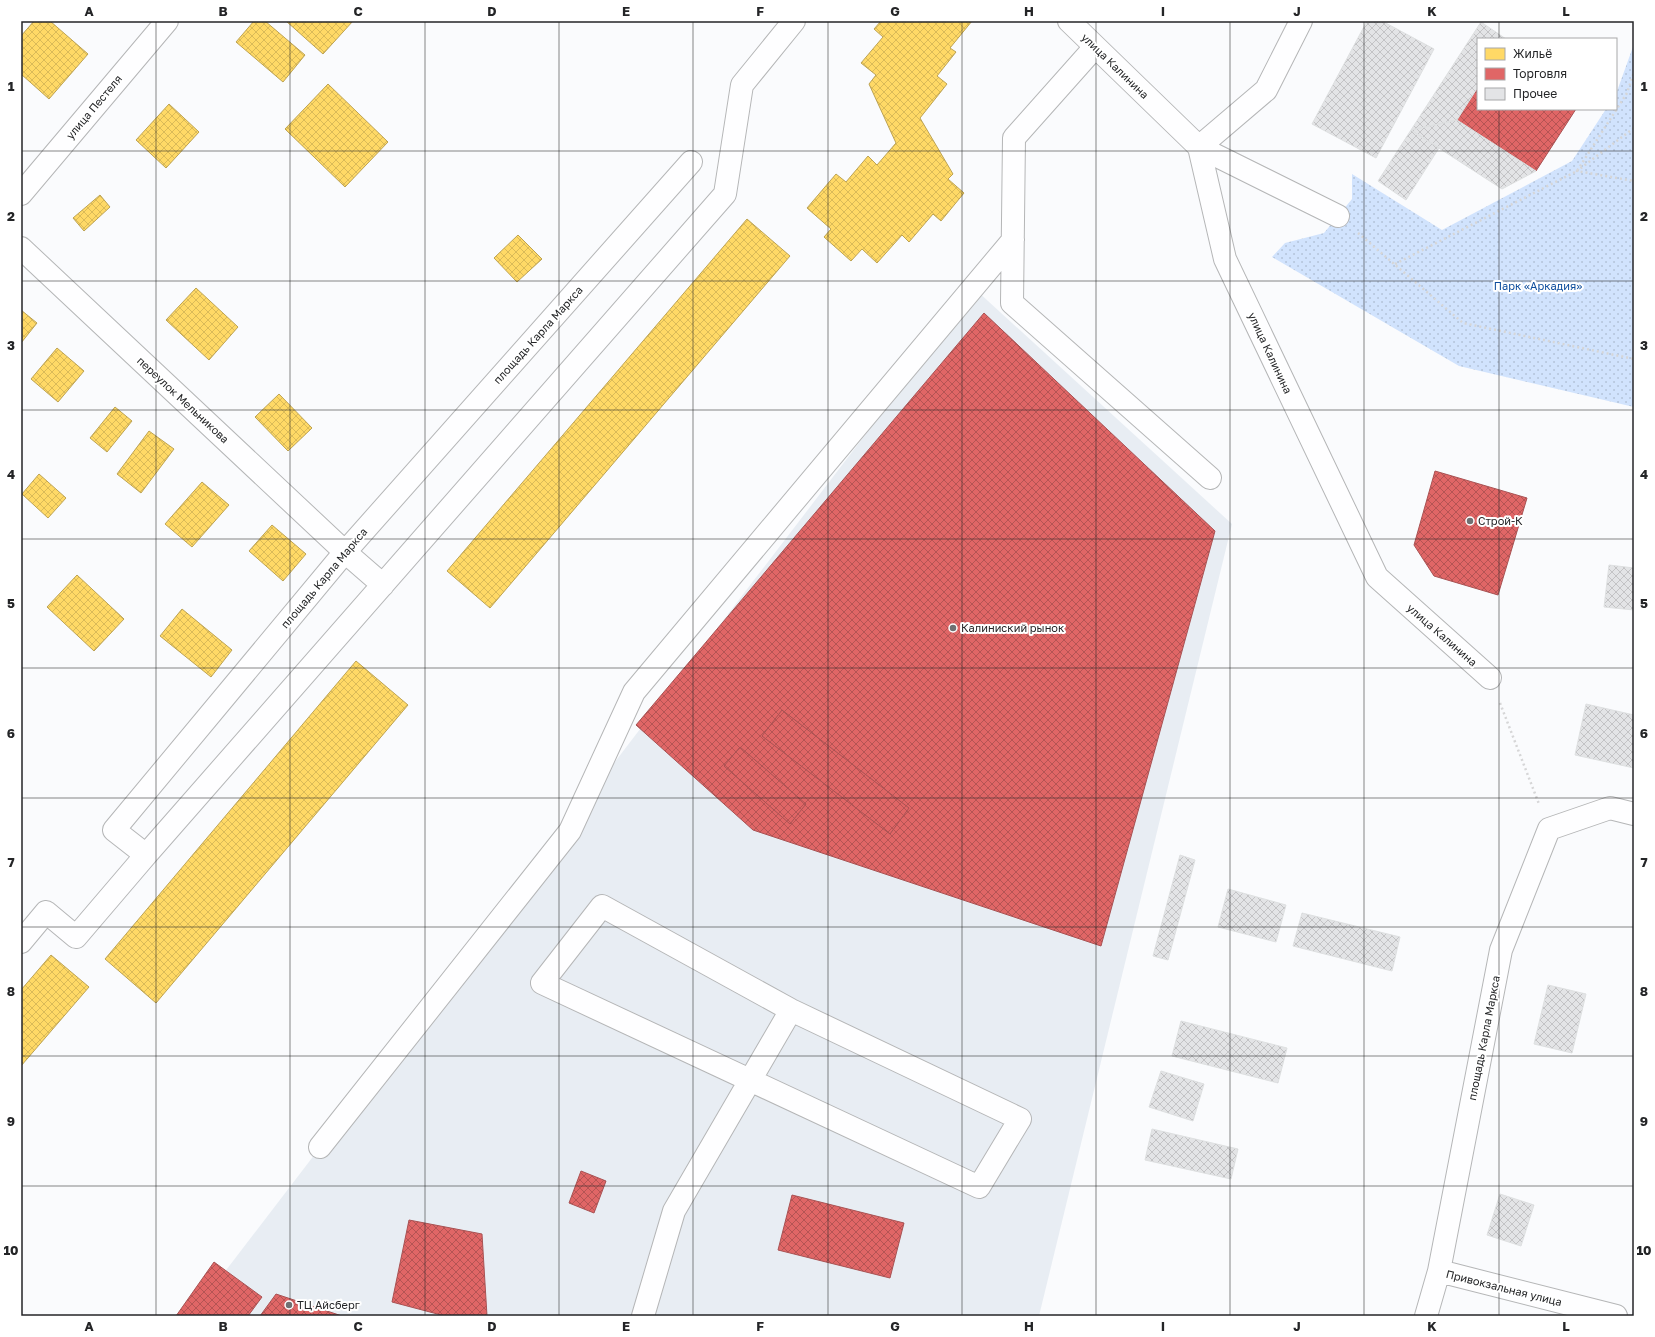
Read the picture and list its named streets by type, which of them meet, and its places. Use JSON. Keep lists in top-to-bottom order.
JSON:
{
  "streets": {
    "street": [
      "улица Калинина",
      "улица Пестеля",
      "площадь Карла Маркса",
      "переулок Мельникова",
      "Привокзальная улица"
    ]
  },
  "crossings": [
    ["площадь Карла Маркса", "переулок Мельникова"],
    ["площадь Карла Маркса", "Привокзальная улица"]
  ],
  "parks": ["Парк «Аркадия»"],
  "places": ["Строй-К", "Калиниский рынок", "ТЦ Айсберг"],
  "legend": ["Жильё", "Торговля", "Прочее"],
  "grid": {
    "columns": [
      "A",
      "B",
      "C",
      "D",
      "E",
      "F",
      "G",
      "H",
      "I",
      "J",
      "K",
      "L"
    ],
    "rows": [
      "1",
      "2",
      "3",
      "4",
      "5",
      "6",
      "7",
      "8",
      "9",
      "10"
    ]
  }
}
